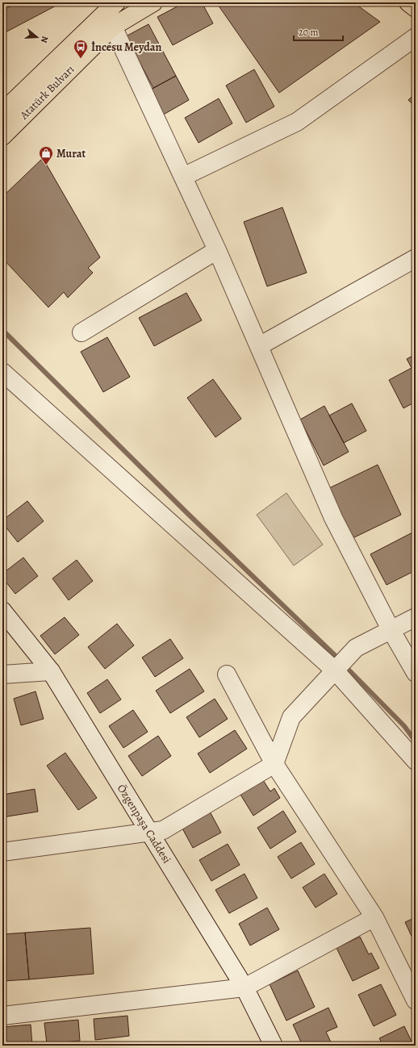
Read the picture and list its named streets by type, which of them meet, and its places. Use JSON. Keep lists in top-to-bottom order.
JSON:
{
  "streets": {
    "main road": ["Atatürk Bulvarı"],
    "street": ["Özgenpaşa Caddesi"]
  },
  "places": {
    "bus stop": ["İncesu Meydan"],
    "shop": ["Murat"]
  },
  "scale_bar": "20 m",
  "north": "right"
}
